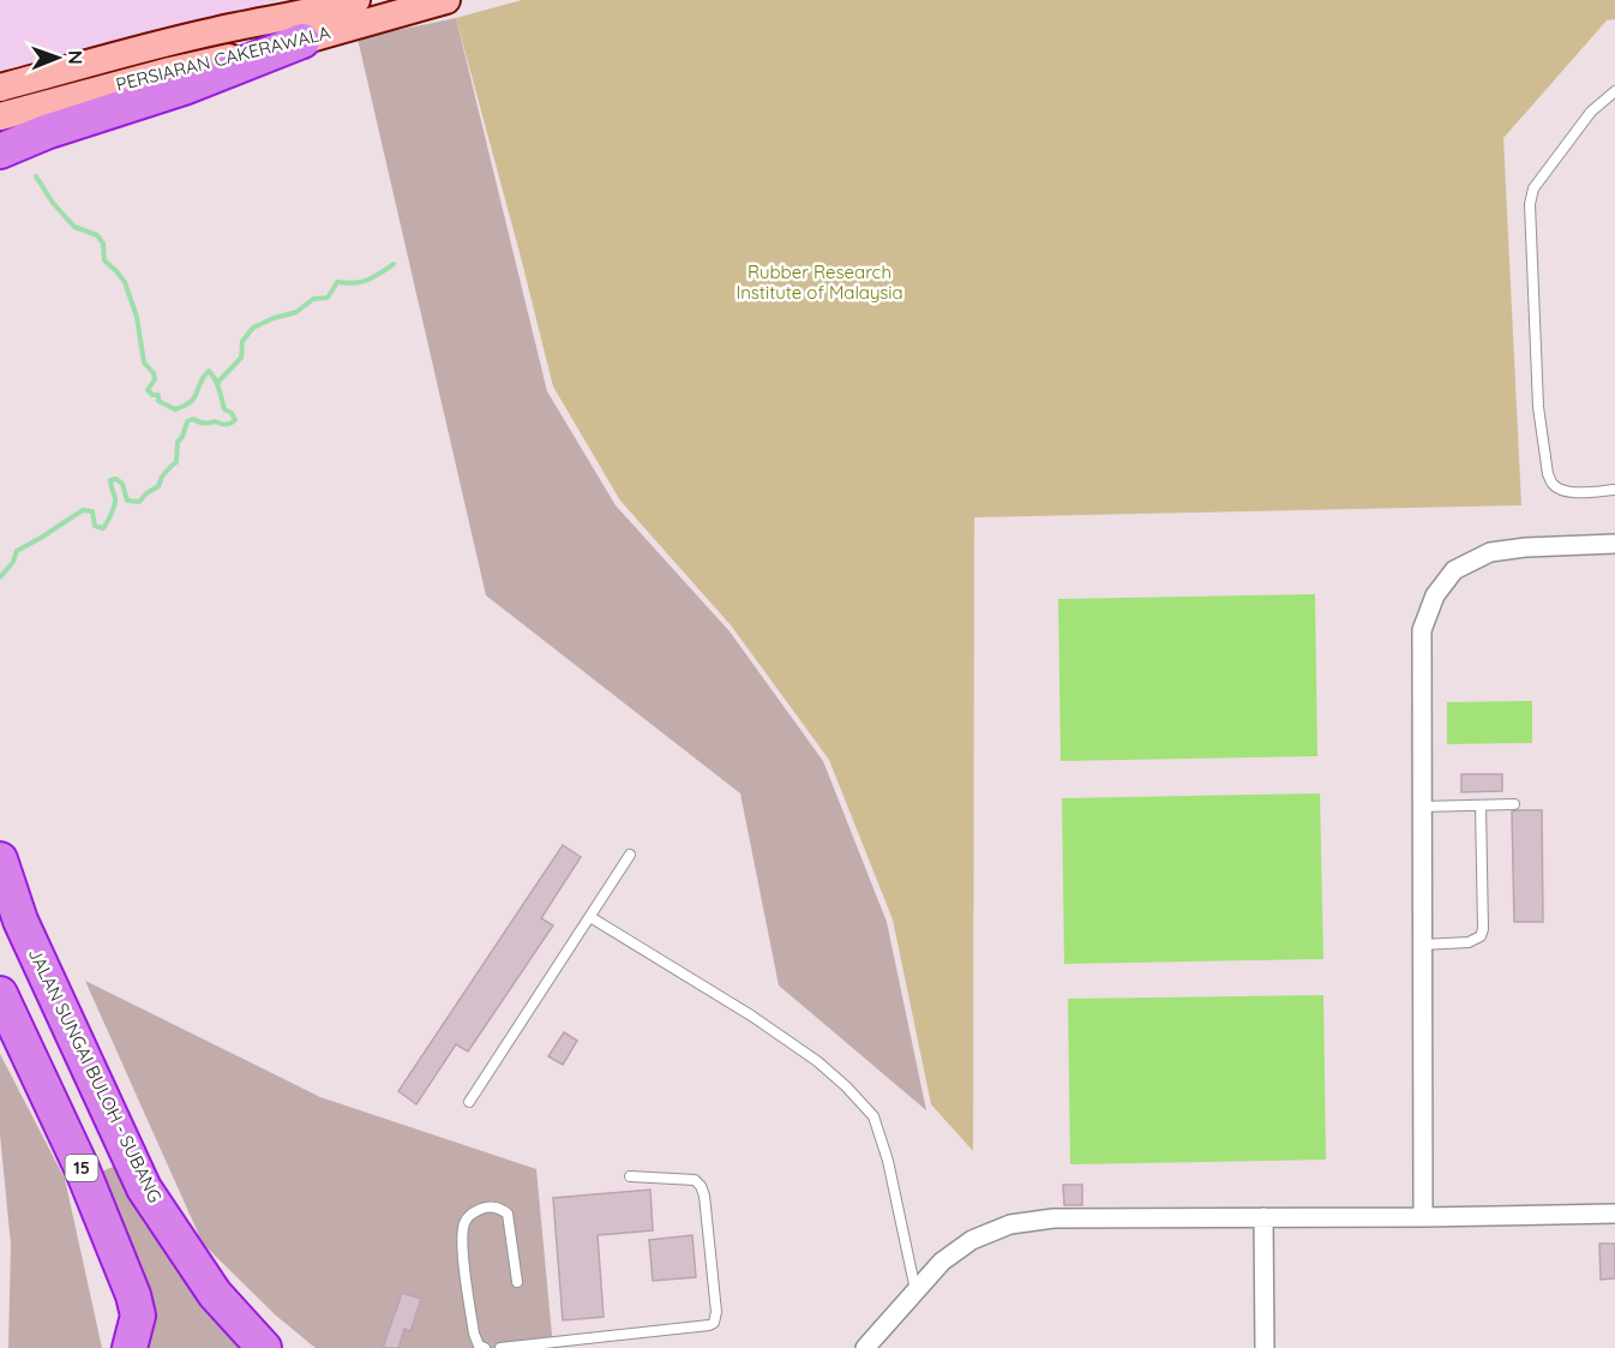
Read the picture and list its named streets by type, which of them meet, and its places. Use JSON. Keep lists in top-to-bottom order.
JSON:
{
  "streets": {
    "highway": ["JALAN SUNGAI BULOH - SUBANG", "15"],
    "street": ["PERSIARAN CAKERAWALA"]
  },
  "parks": ["Rubber Research Institute of Malaysia"],
  "north": "right"
}
